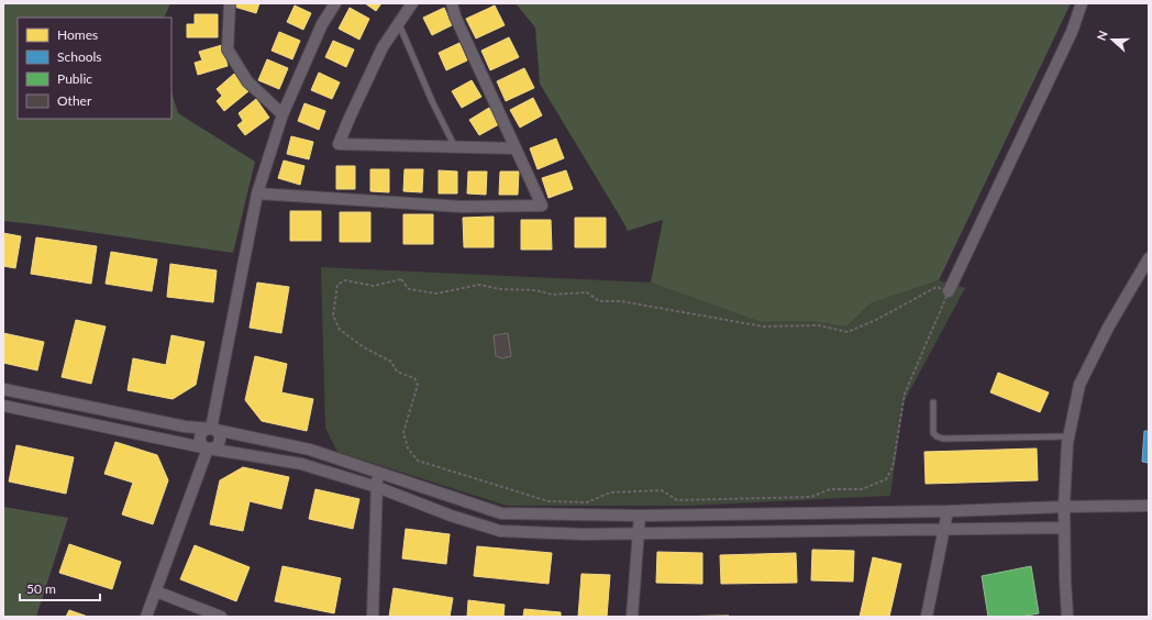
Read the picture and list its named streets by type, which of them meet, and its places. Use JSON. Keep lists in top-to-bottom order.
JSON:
{
  "legend": [
    "Homes",
    "Schools",
    "Public",
    "Other"
  ],
  "scale_bar": "50 m",
  "north": "left"
}
